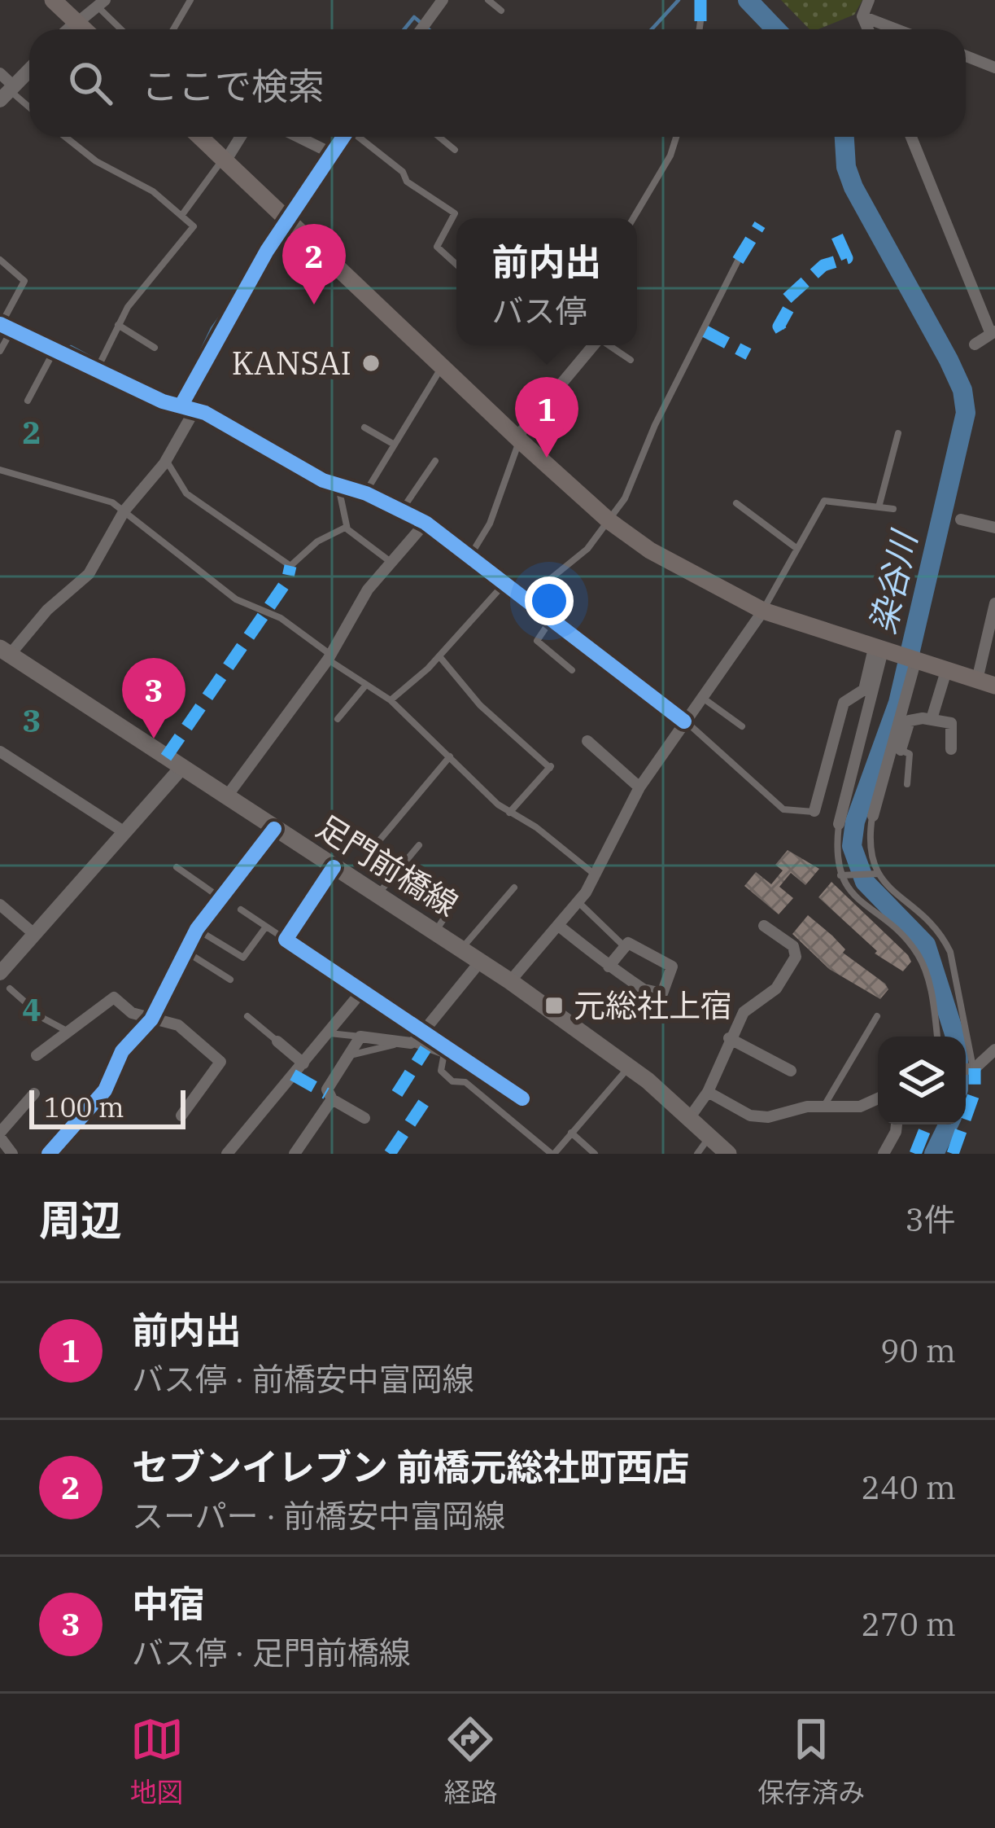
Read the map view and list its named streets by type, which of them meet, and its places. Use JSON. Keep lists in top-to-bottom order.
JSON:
{
  "streets": {
    "main road": ["足門前橋線"]
  },
  "water": ["染谷川"],
  "places": {
    "other": ["KANSAI"],
    "transit": ["元総社上宿"]
  },
  "scale_bar": "100 m",
  "page": {
    "search": "ここで検索",
    "popup": ["前内出", "バス停"],
    "pins": ["2", "1", "3"],
    "scale": "100 m",
    "heading": ["周辺", "3件"],
    "list": [
      {
        "mark": "1",
        "name": "前内出",
        "note": "バス停 · 前橋安中富岡線",
        "value": "90 m"
      },
      {
        "mark": "2",
        "name": "セブンイレブン 前橋元総社町西店",
        "note": "スーパー · 前橋安中富岡線",
        "value": "240 m"
      },
      {
        "mark": "3",
        "name": "中宿",
        "note": "バス停 · 足門前橋線",
        "value": "270 m"
      }
    ],
    "nav": ["地図", "経路", "保存済み"]
  },
  "grid": {
    "rows": ["2", "3", "4"]
  }
}
